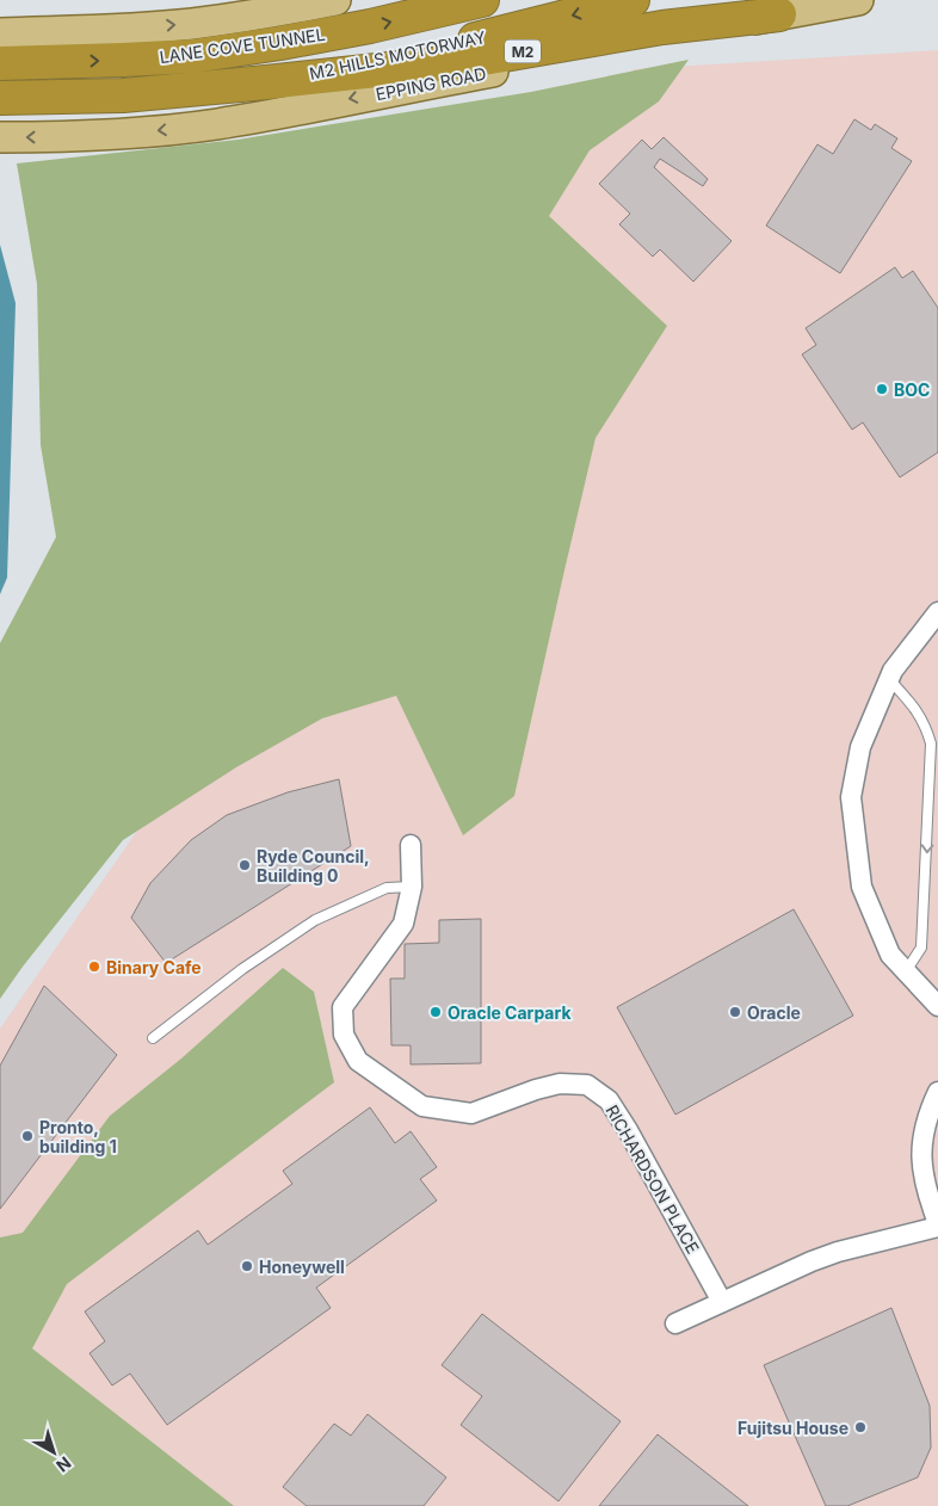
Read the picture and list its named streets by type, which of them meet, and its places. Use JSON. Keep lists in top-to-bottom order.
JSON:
{
  "streets": {
    "highway": ["LANE COVE TUNNEL", "M2", "M2 HILLS MOTORWAY"],
    "main road": ["EPPING ROAD"],
    "street": ["RICHARDSON PLACE"]
  },
  "crossings": [
    ["M2", "M2 HILLS MOTORWAY"],
    ["M2", "EPPING ROAD"]
  ],
  "places": [
    "BOC",
    "Ryde Council, Building 0",
    "Binary Cafe",
    "Oracle Carpark",
    "Oracle",
    "Pronto, building 1",
    "Honeywell",
    "Fujitsu House"
  ],
  "north": "bottom right"
}
